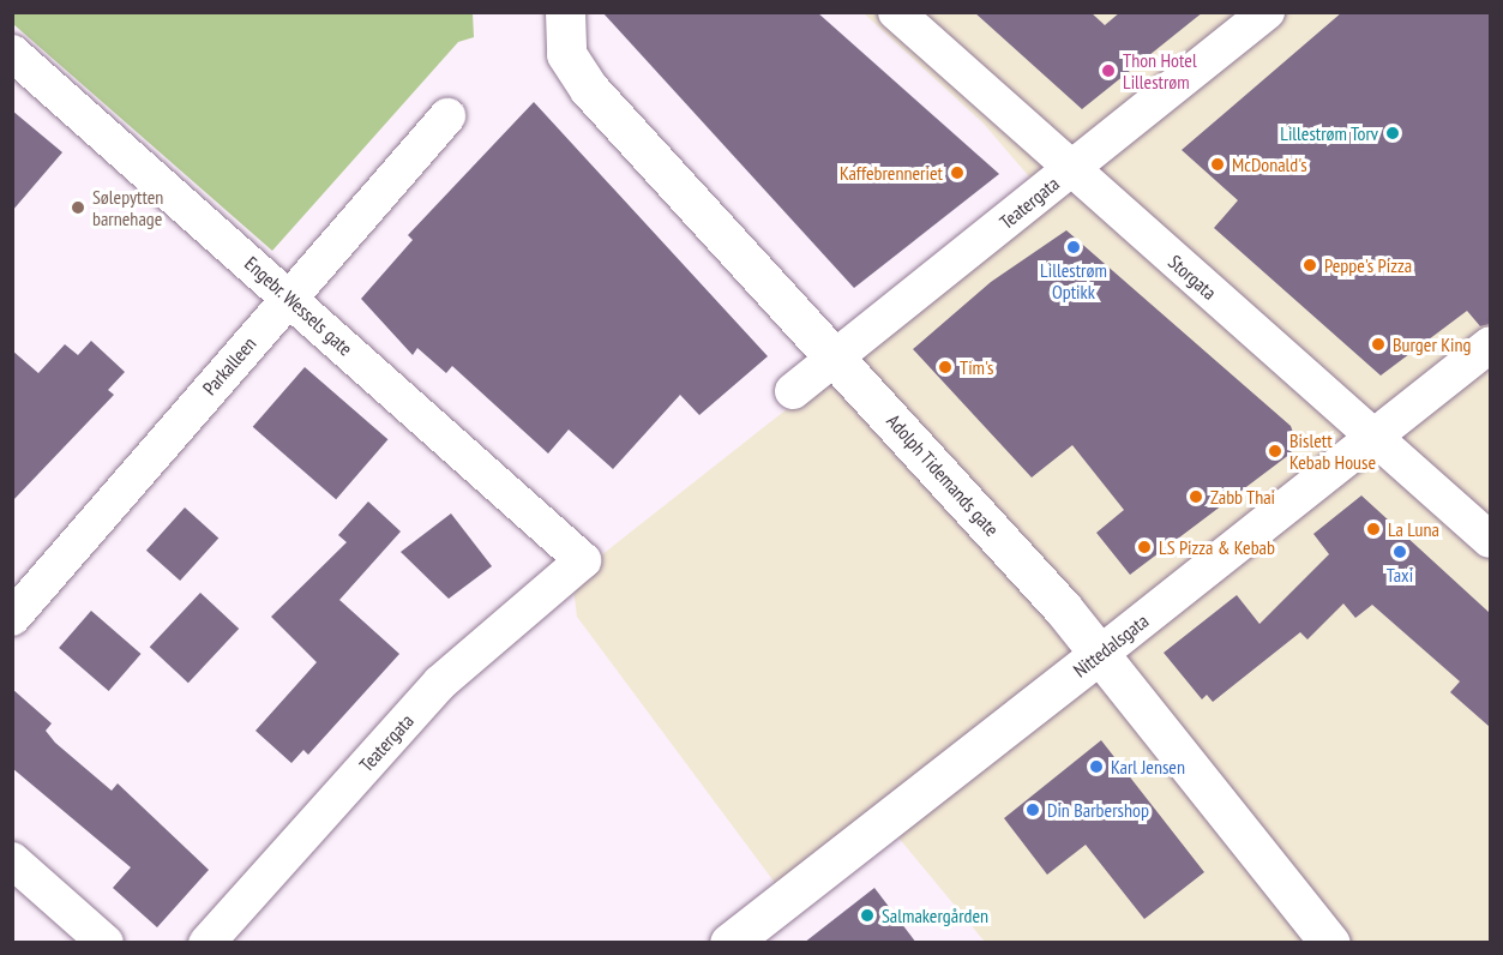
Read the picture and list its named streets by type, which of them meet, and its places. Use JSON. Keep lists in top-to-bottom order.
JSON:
{
  "streets": {
    "main road": ["Adolph Tidemands gate", "Nittedalsgata"],
    "street": [
      "Teatergata",
      "Storgata",
      "Engebr. Wessels gate",
      "Parkalleen"
    ]
  },
  "crossings": [
    ["Teatergata", "Storgata"],
    ["Teatergata", "Engebr. Wessels gate"],
    ["Teatergata", "Adolph Tidemands gate"],
    ["Storgata", "Nittedalsgata"],
    ["Engebr. Wessels gate", "Parkalleen"],
    ["Adolph Tidemands gate", "Nittedalsgata"]
  ],
  "places": [
    "Thon Hotel Lillestrøm",
    "Lillestrøm Torv",
    "McDonald's",
    "Kaffebrenneriet",
    "Sølepytten barnehage",
    "Lillestrøm Optikk",
    "Peppe's Pizza",
    "Burger King",
    "Tim's",
    "Bislett Kebab House",
    "Zabb Thai",
    "La Luna",
    "LS Pizza & Kebab",
    "Taxi",
    "Karl Jensen",
    "Din Barbershop",
    "Salmakergården"
  ]
}
